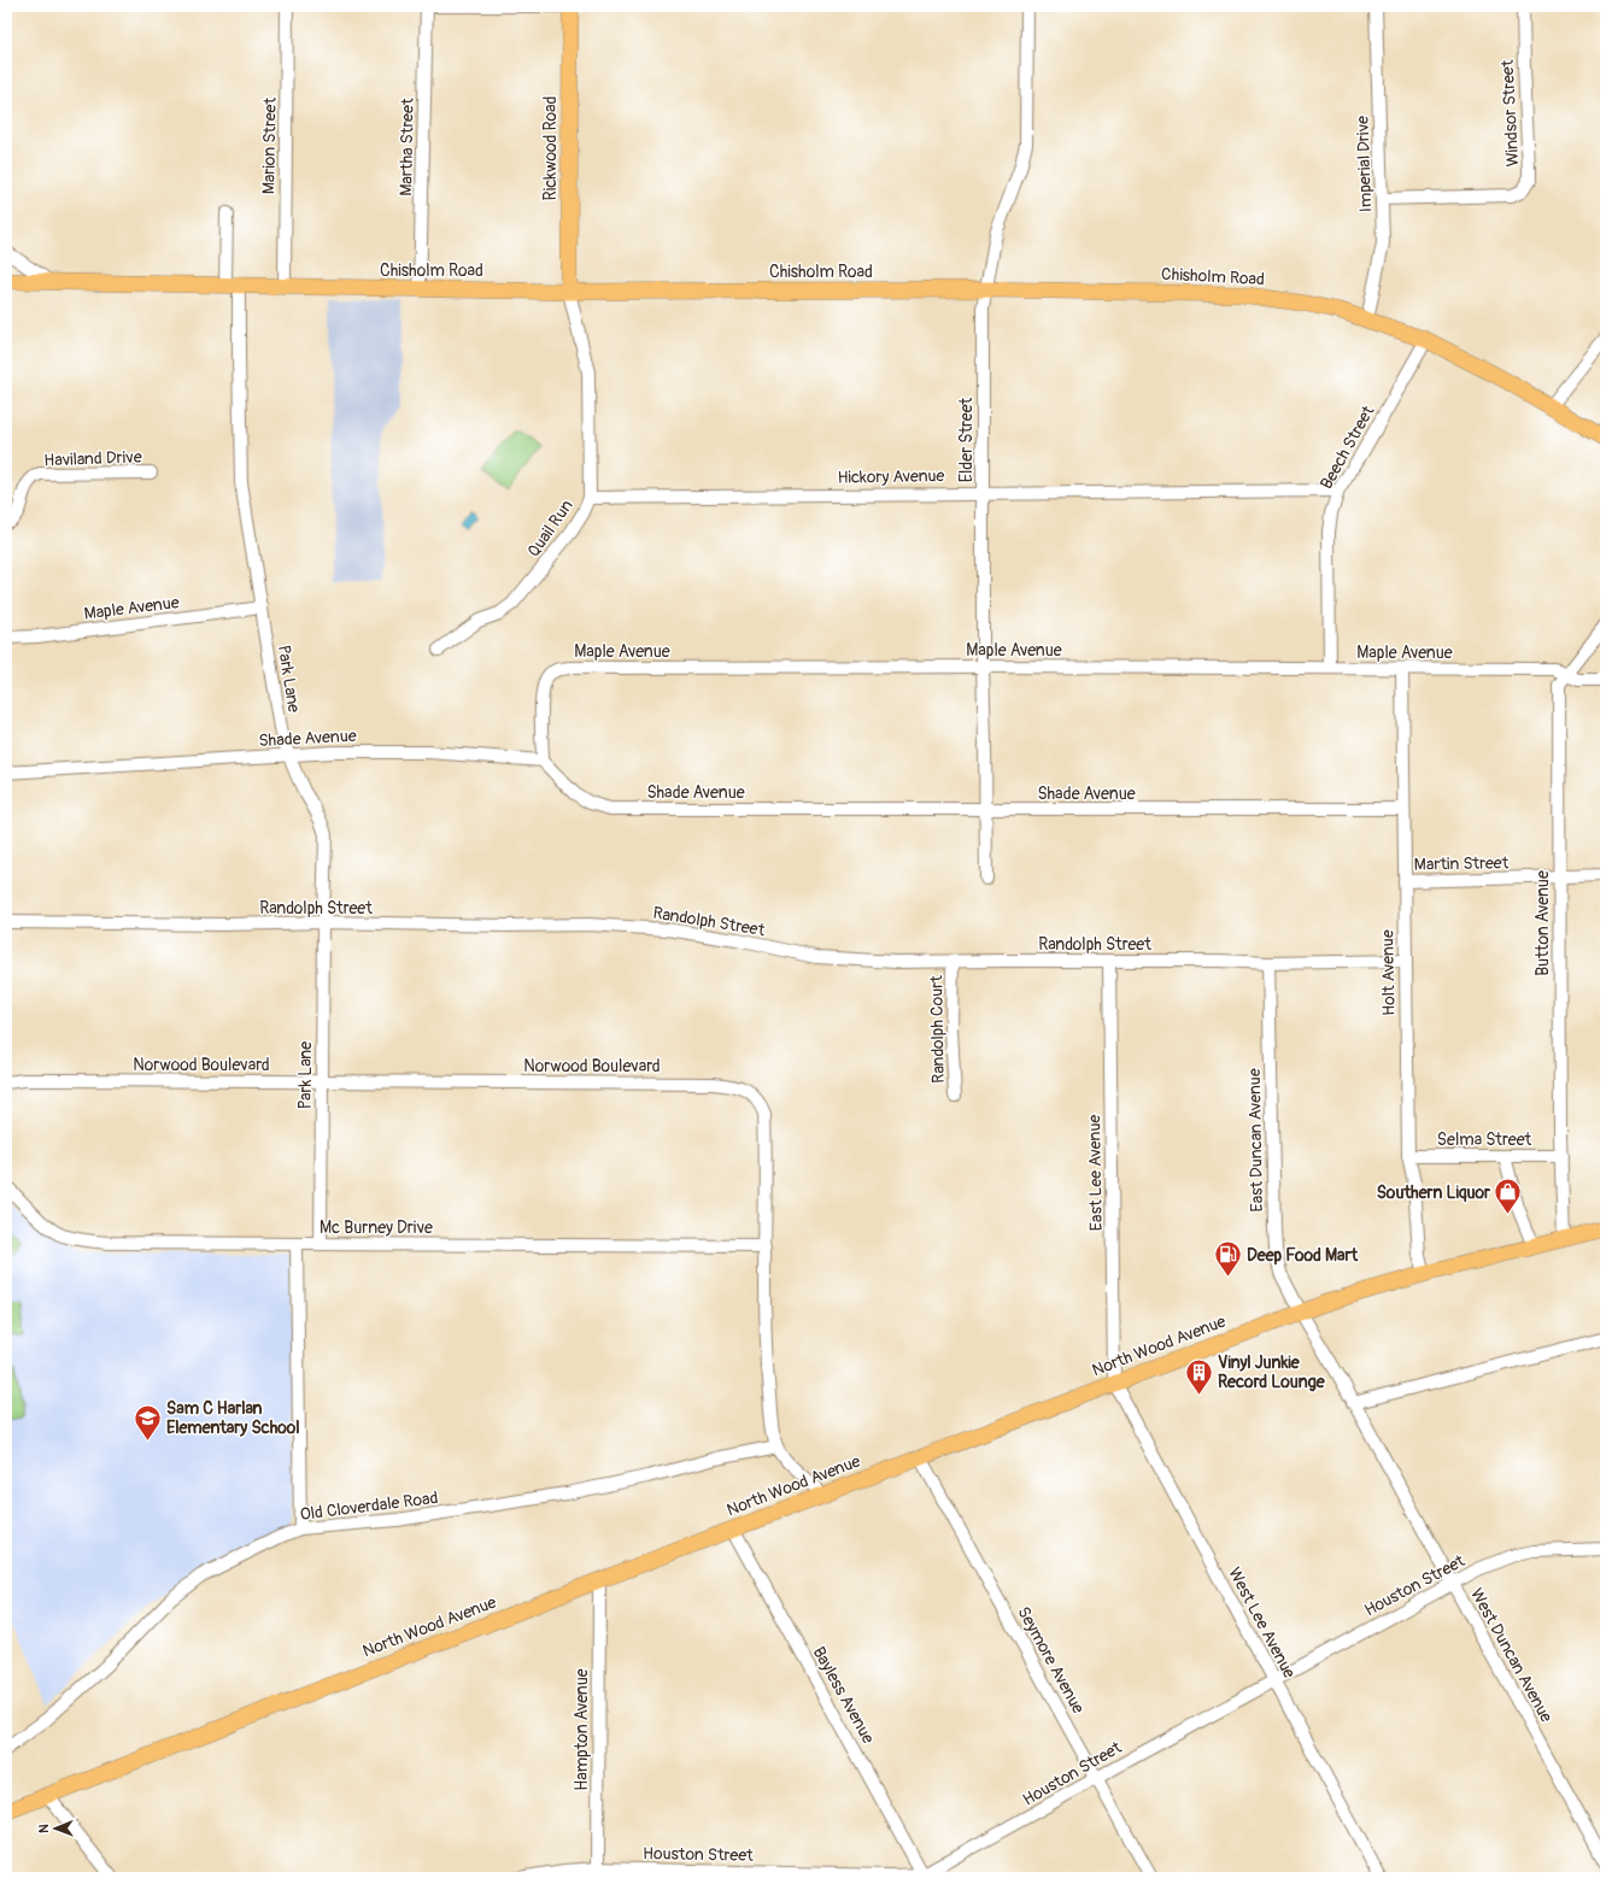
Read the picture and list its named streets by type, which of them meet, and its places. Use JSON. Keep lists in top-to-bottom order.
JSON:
{
  "streets": {
    "main road": ["Rickwood Road", "Chisholm Road", "North Wood Avenue"],
    "street": [
      "Windsor Street",
      "Marion Street",
      "Martha Street",
      "Imperial Drive",
      "Elder Street",
      "Beech Street",
      "Haviland Drive",
      "Hickory Avenue",
      "Quail Run",
      "Maple Avenue",
      "Park Lane",
      "Shade Avenue",
      "Martin Street",
      "Randolph Street",
      "Button Avenue",
      "Holt Avenue",
      "Randolph Court",
      "Norwood Boulevard",
      "Selma Street",
      "East Duncan Avenue",
      "East Lee Avenue",
      "Mc Burney Drive",
      "Old Cloverdale Road",
      "Houston Street",
      "West Lee Avenue",
      "West Duncan Avenue",
      "Seymore Avenue",
      "Bayless Avenue",
      "Hampton Avenue"
    ]
  },
  "crossings": [
    ["Windsor Street", "Imperial Drive"],
    ["Marion Street", "Chisholm Road"],
    ["Martha Street", "Chisholm Road"],
    ["Rickwood Road", "Chisholm Road"],
    ["Rickwood Road", "Quail Run"],
    ["Imperial Drive", "Chisholm Road"],
    ["Chisholm Road", "Elder Street"],
    ["Chisholm Road", "Beech Street"],
    ["Chisholm Road", "Quail Run"],
    ["Chisholm Road", "Park Lane"],
    ["Elder Street", "Hickory Avenue"],
    ["Elder Street", "Maple Avenue"],
    ["Elder Street", "Shade Avenue"],
    ["Beech Street", "Hickory Avenue"],
    ["Beech Street", "Maple Avenue"],
    ["Hickory Avenue", "Quail Run"],
    ["Maple Avenue", "Park Lane"],
    ["Maple Avenue", "Shade Avenue"],
    ["Maple Avenue", "Button Avenue"],
    ["Maple Avenue", "Holt Avenue"],
    ["Park Lane", "Shade Avenue"],
    ["Park Lane", "Randolph Street"],
    ["Park Lane", "Norwood Boulevard"],
    ["Park Lane", "Mc Burney Drive"],
    ["Shade Avenue", "Holt Avenue"],
    ["Martin Street", "Button Avenue"],
    ["Martin Street", "Holt Avenue"],
    ["Randolph Street", "Holt Avenue"],
    ["Randolph Street", "Randolph Court"],
    ["Randolph Street", "East Duncan Avenue"],
    ["Randolph Street", "East Lee Avenue"],
    ["Button Avenue", "Selma Street"],
    ["Button Avenue", "North Wood Avenue"],
    ["Holt Avenue", "Selma Street"],
    ["Holt Avenue", "North Wood Avenue"],
    ["Norwood Boulevard", "Mc Burney Drive"],
    ["Norwood Boulevard", "North Wood Avenue"],
    ["Norwood Boulevard", "Old Cloverdale Road"],
    ["East Duncan Avenue", "North Wood Avenue"],
    ["East Duncan Avenue", "West Duncan Avenue"],
    ["East Lee Avenue", "North Wood Avenue"],
    ["East Lee Avenue", "West Lee Avenue"],
    ["North Wood Avenue", "West Lee Avenue"],
    ["North Wood Avenue", "West Duncan Avenue"],
    ["North Wood Avenue", "Seymore Avenue"],
    ["North Wood Avenue", "Bayless Avenue"],
    ["North Wood Avenue", "Hampton Avenue"],
    ["Houston Street", "West Lee Avenue"],
    ["Houston Street", "West Duncan Avenue"],
    ["Houston Street", "Seymore Avenue"],
    ["Houston Street", "Bayless Avenue"],
    ["Houston Street", "Hampton Avenue"]
  ],
  "places": {
    "shop": ["Southern Liquor"],
    "fuel station": ["Deep Food Mart"],
    "building": ["Vinyl Junkie Record Lounge"],
    "school or university": ["Sam C Harlan Elementary School"]
  },
  "north": "left"
}
